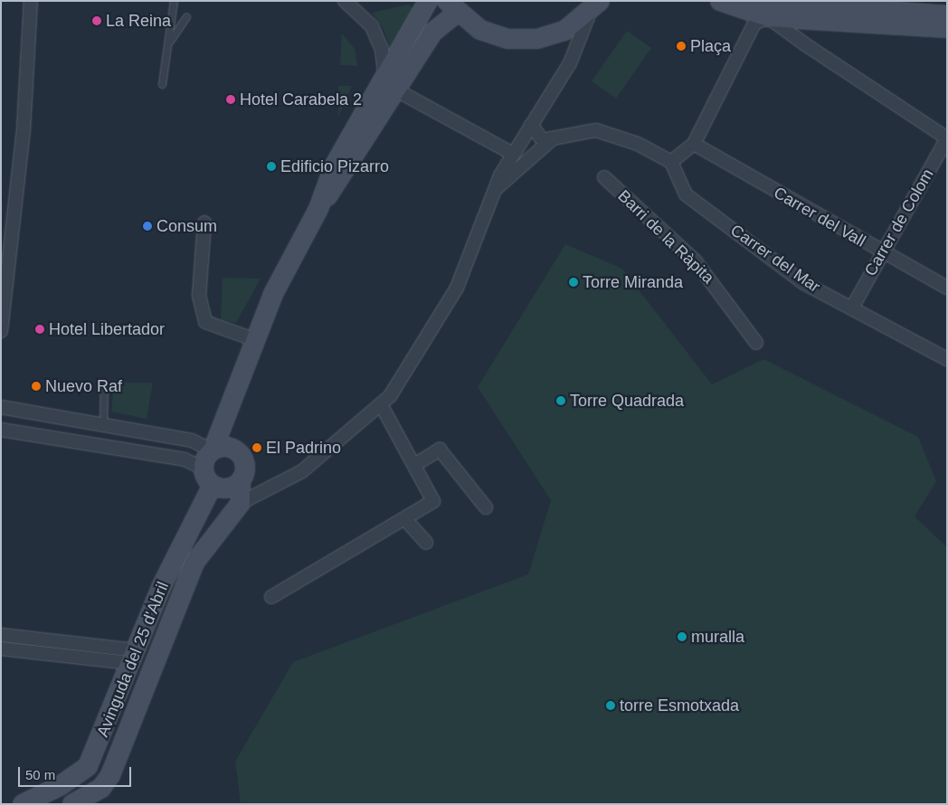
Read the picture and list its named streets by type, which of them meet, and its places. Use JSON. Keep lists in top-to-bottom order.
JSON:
{
  "streets": {
    "street": [
      "Carrer del Vall",
      "Carrer de Colom",
      "Barri de la Ràpita",
      "Carrer del Mar",
      "Avinguda del 25 d'Abril"
    ]
  },
  "crossings": [
    ["Carrer del Vall", "Carrer de Colom"],
    ["Carrer de Colom", "Carrer del Mar"]
  ],
  "places": [
    "La Reina",
    "Plaça",
    "Hotel Carabela 2",
    "Edificio Pizarro",
    "Consum",
    "Torre Miranda",
    "Hotel Libertador",
    "Nuevo Raf",
    "Torre Quadrada",
    "El Padrino",
    "muralla",
    "torre Esmotxada"
  ],
  "scale_bar": "50 m"
}
